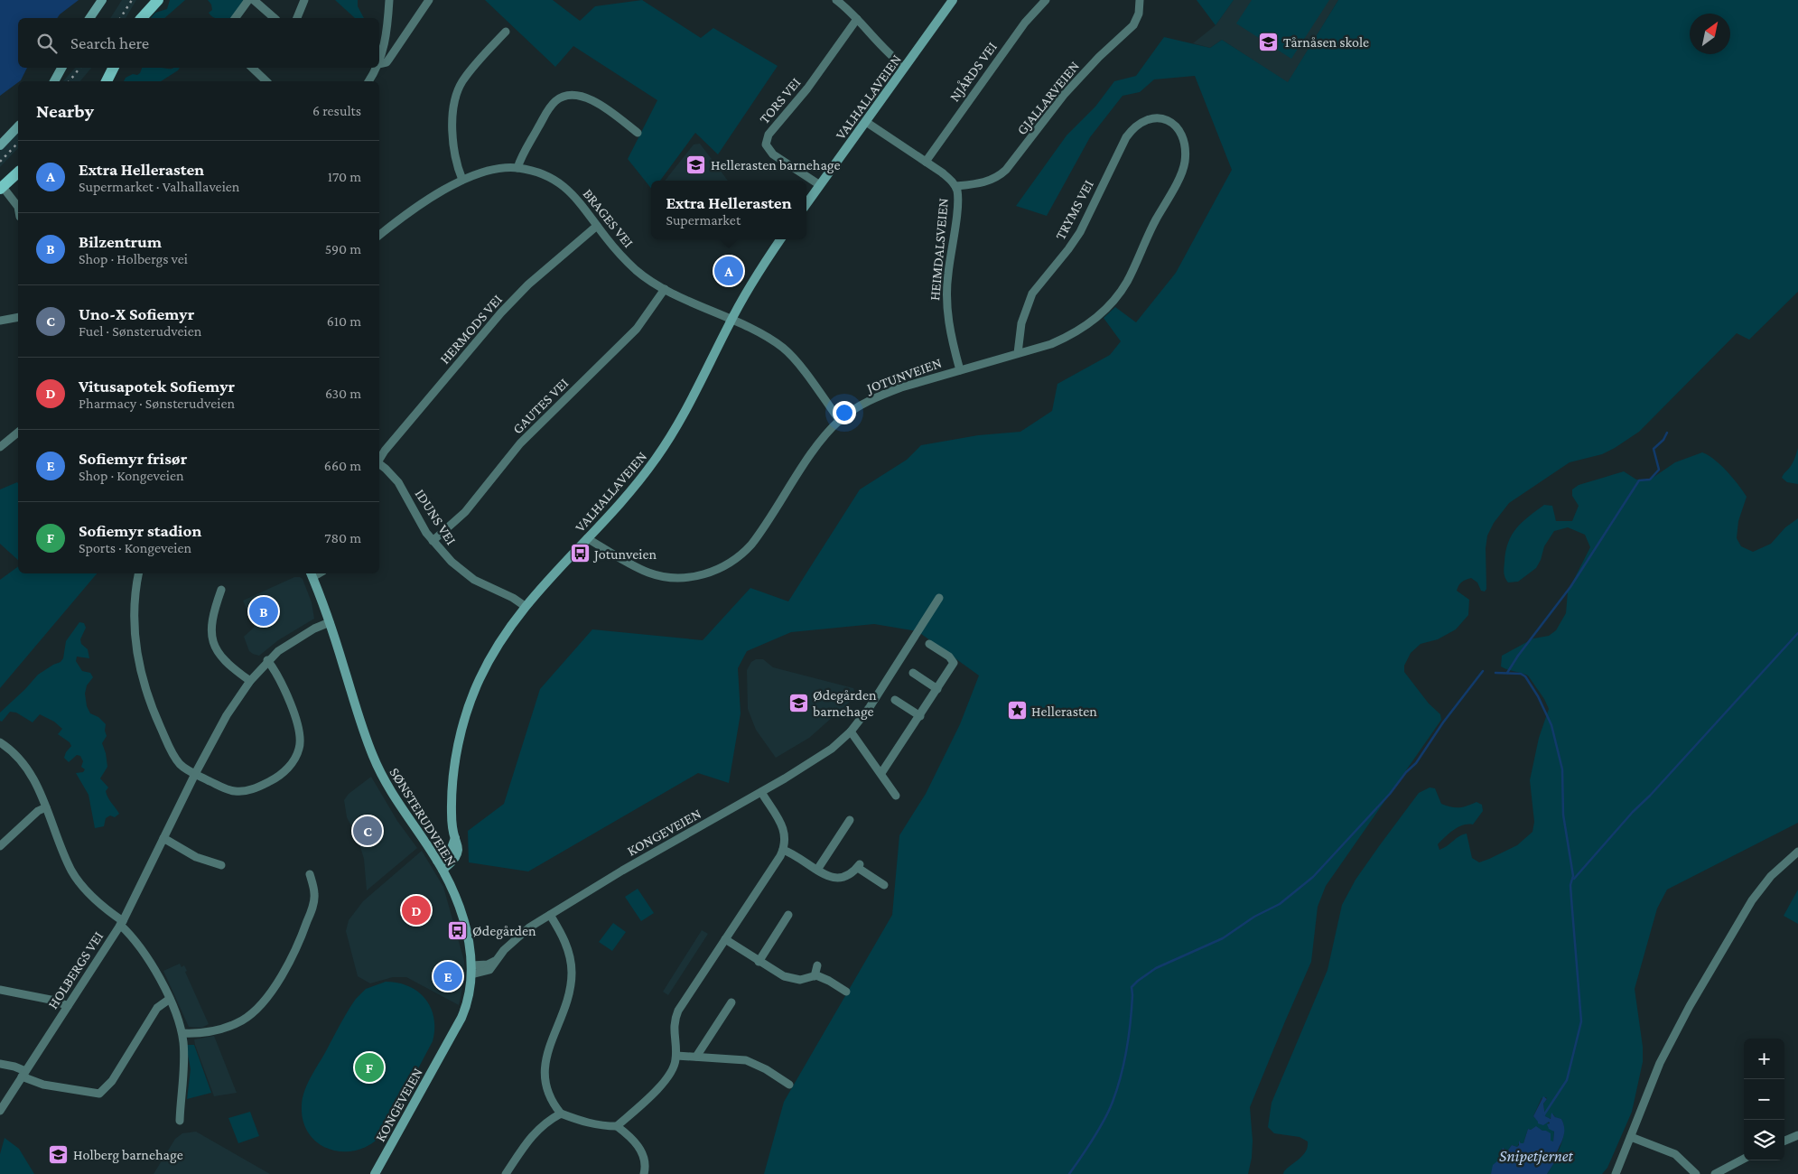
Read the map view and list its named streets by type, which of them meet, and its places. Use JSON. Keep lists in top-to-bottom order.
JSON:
{
  "streets": {
    "street": [
      "NJÅRDS VEI",
      "VALHALLAVEIEN",
      "GJALLARVEIEN",
      "TORS VEI",
      "TRYMS VEI",
      "BRAGES VEI",
      "HEIMDALSVEIEN",
      "HERMODS VEI",
      "JOTUNVEIEN",
      "GAUTES VEI",
      "IDUNS VEI",
      "SØNSTERUDVEIEN",
      "KONGEVEIEN",
      "HOLBERGS VEI"
    ]
  },
  "crossings": [
    ["NJÅRDS VEI", "HEIMDALSVEIEN"],
    ["VALHALLAVEIEN", "TORS VEI"],
    ["VALHALLAVEIEN", "BRAGES VEI"],
    ["VALHALLAVEIEN", "HEIMDALSVEIEN"],
    ["VALHALLAVEIEN", "JOTUNVEIEN"],
    ["VALHALLAVEIEN", "IDUNS VEI"],
    ["VALHALLAVEIEN", "SØNSTERUDVEIEN"],
    ["GJALLARVEIEN", "HEIMDALSVEIEN"],
    ["TRYMS VEI", "JOTUNVEIEN"],
    ["BRAGES VEI", "HERMODS VEI"],
    ["BRAGES VEI", "JOTUNVEIEN"],
    ["BRAGES VEI", "GAUTES VEI"],
    ["HEIMDALSVEIEN", "JOTUNVEIEN"],
    ["GAUTES VEI", "IDUNS VEI"],
    ["SØNSTERUDVEIEN", "KONGEVEIEN"],
    ["SØNSTERUDVEIEN", "HOLBERGS VEI"]
  ],
  "water": ["Snipetjernet"],
  "places": {
    "school or university": [
      "Tårnåsen skole",
      "Hellerasten barnehage",
      "Ødegården barnehage",
      "Holberg barnehage"
    ],
    "bus stop": ["Jotunveien", "Ødegården"],
    "place": ["Hellerasten"]
  },
  "north": "top right",
  "page": {
    "search": "Search here",
    "heading": ["Nearby", "6 results"],
    "list": [
      {
        "mark": "A",
        "name": "Extra Hellerasten",
        "note": "Supermarket · Valhallaveien",
        "value": "170 m"
      },
      {
        "mark": "B",
        "name": "Bilzentrum",
        "note": "Shop · Holbergs vei",
        "value": "590 m"
      },
      {
        "mark": "C",
        "name": "Uno-X Sofiemyr",
        "note": "Fuel · Sønsterudveien",
        "value": "610 m"
      },
      {
        "mark": "D",
        "name": "Vitusapotek Sofiemyr",
        "note": "Pharmacy · Sønsterudveien",
        "value": "630 m"
      },
      {
        "mark": "E",
        "name": "Sofiemyr frisør",
        "note": "Shop · Kongeveien",
        "value": "660 m"
      },
      {
        "mark": "F",
        "name": "Sofiemyr stadion",
        "note": "Sports · Kongeveien",
        "value": "780 m"
      }
    ],
    "popup": ["Extra Hellerasten", "Supermarket"],
    "pins": [
      "A",
      "B",
      "C",
      "D",
      "E",
      "F"
    ],
    "map_buttons": ["+", "−"]
  }
}
